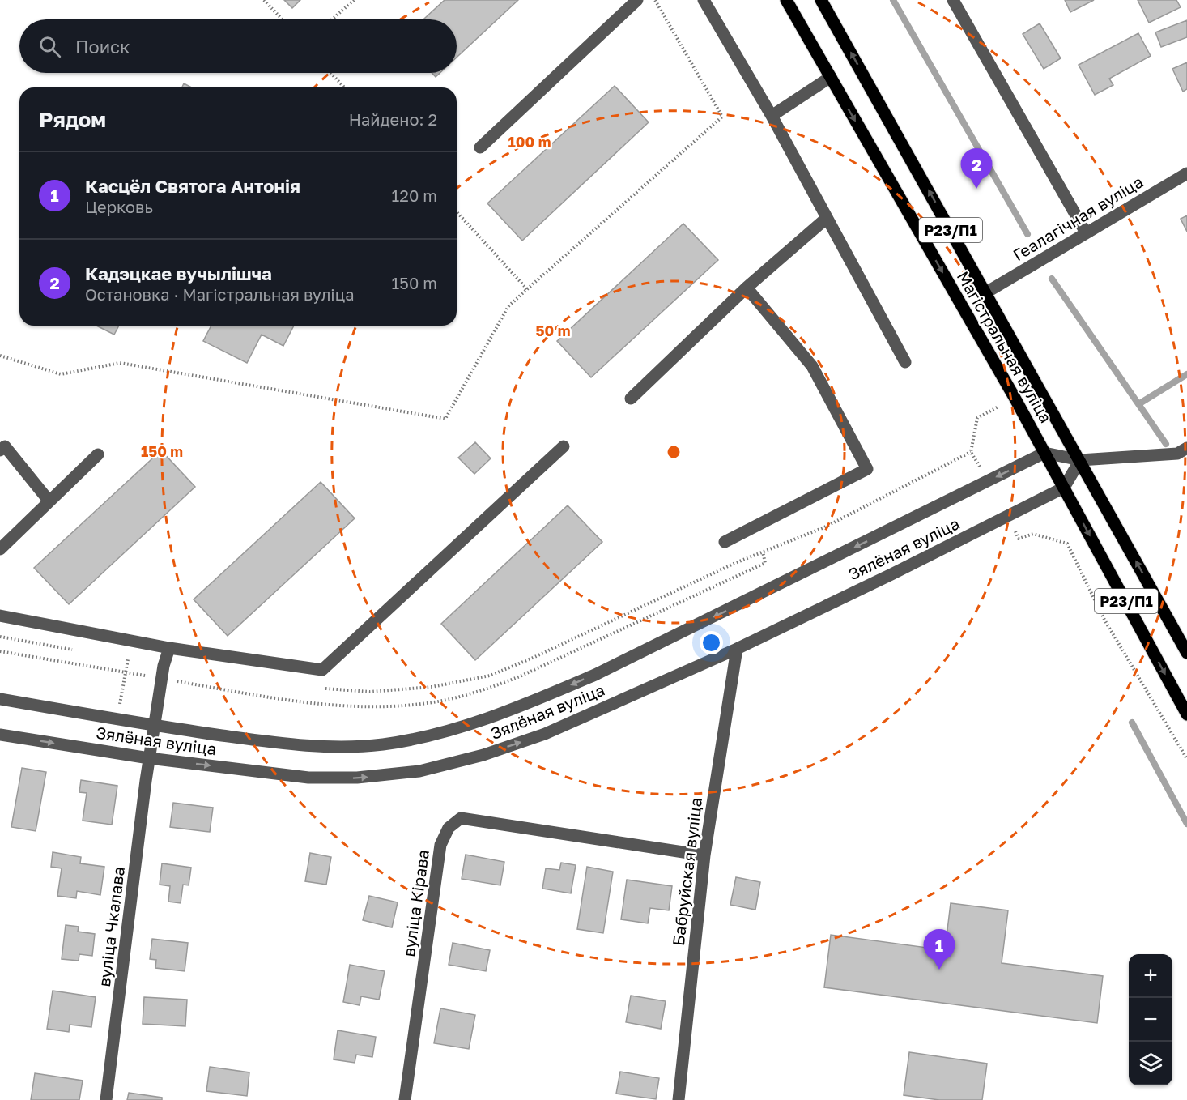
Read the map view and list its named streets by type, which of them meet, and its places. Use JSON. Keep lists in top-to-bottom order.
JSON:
{
  "streets": {
    "main road": ["Р23/П1", "Магістральная вуліца"],
    "street": [
      "Геалагічная вуліца",
      "Зялёная вуліца",
      "Бабруйская вуліца",
      "вуліца Кірава",
      "вуліца Чкалава"
    ]
  },
  "crossings": [
    ["Геалагічная вуліца", "Магістральная вуліца"],
    ["Магістральная вуліца", "Зялёная вуліца"],
    ["Зялёная вуліца", "Бабруйская вуліца"],
    ["Зялёная вуліца", "вуліца Чкалава"],
    ["Бабруйская вуліца", "вуліца Кірава"]
  ],
  "page": {
    "search": "Поиск",
    "heading": ["Рядом", "Найдено: 2"],
    "pins": ["2", "1"],
    "list": [
      {
        "mark": "1",
        "name": "Касцёл Святога Антонія",
        "note": "Церковь",
        "value": "120 m"
      },
      {
        "mark": "2",
        "name": "Кадэцкае вучылішча",
        "note": "Остановка · Магістральная вуліца",
        "value": "150 m"
      }
    ],
    "map_buttons": ["+", "−"]
  },
  "rings": ["100 m", "50 m", "150 m"]
}
